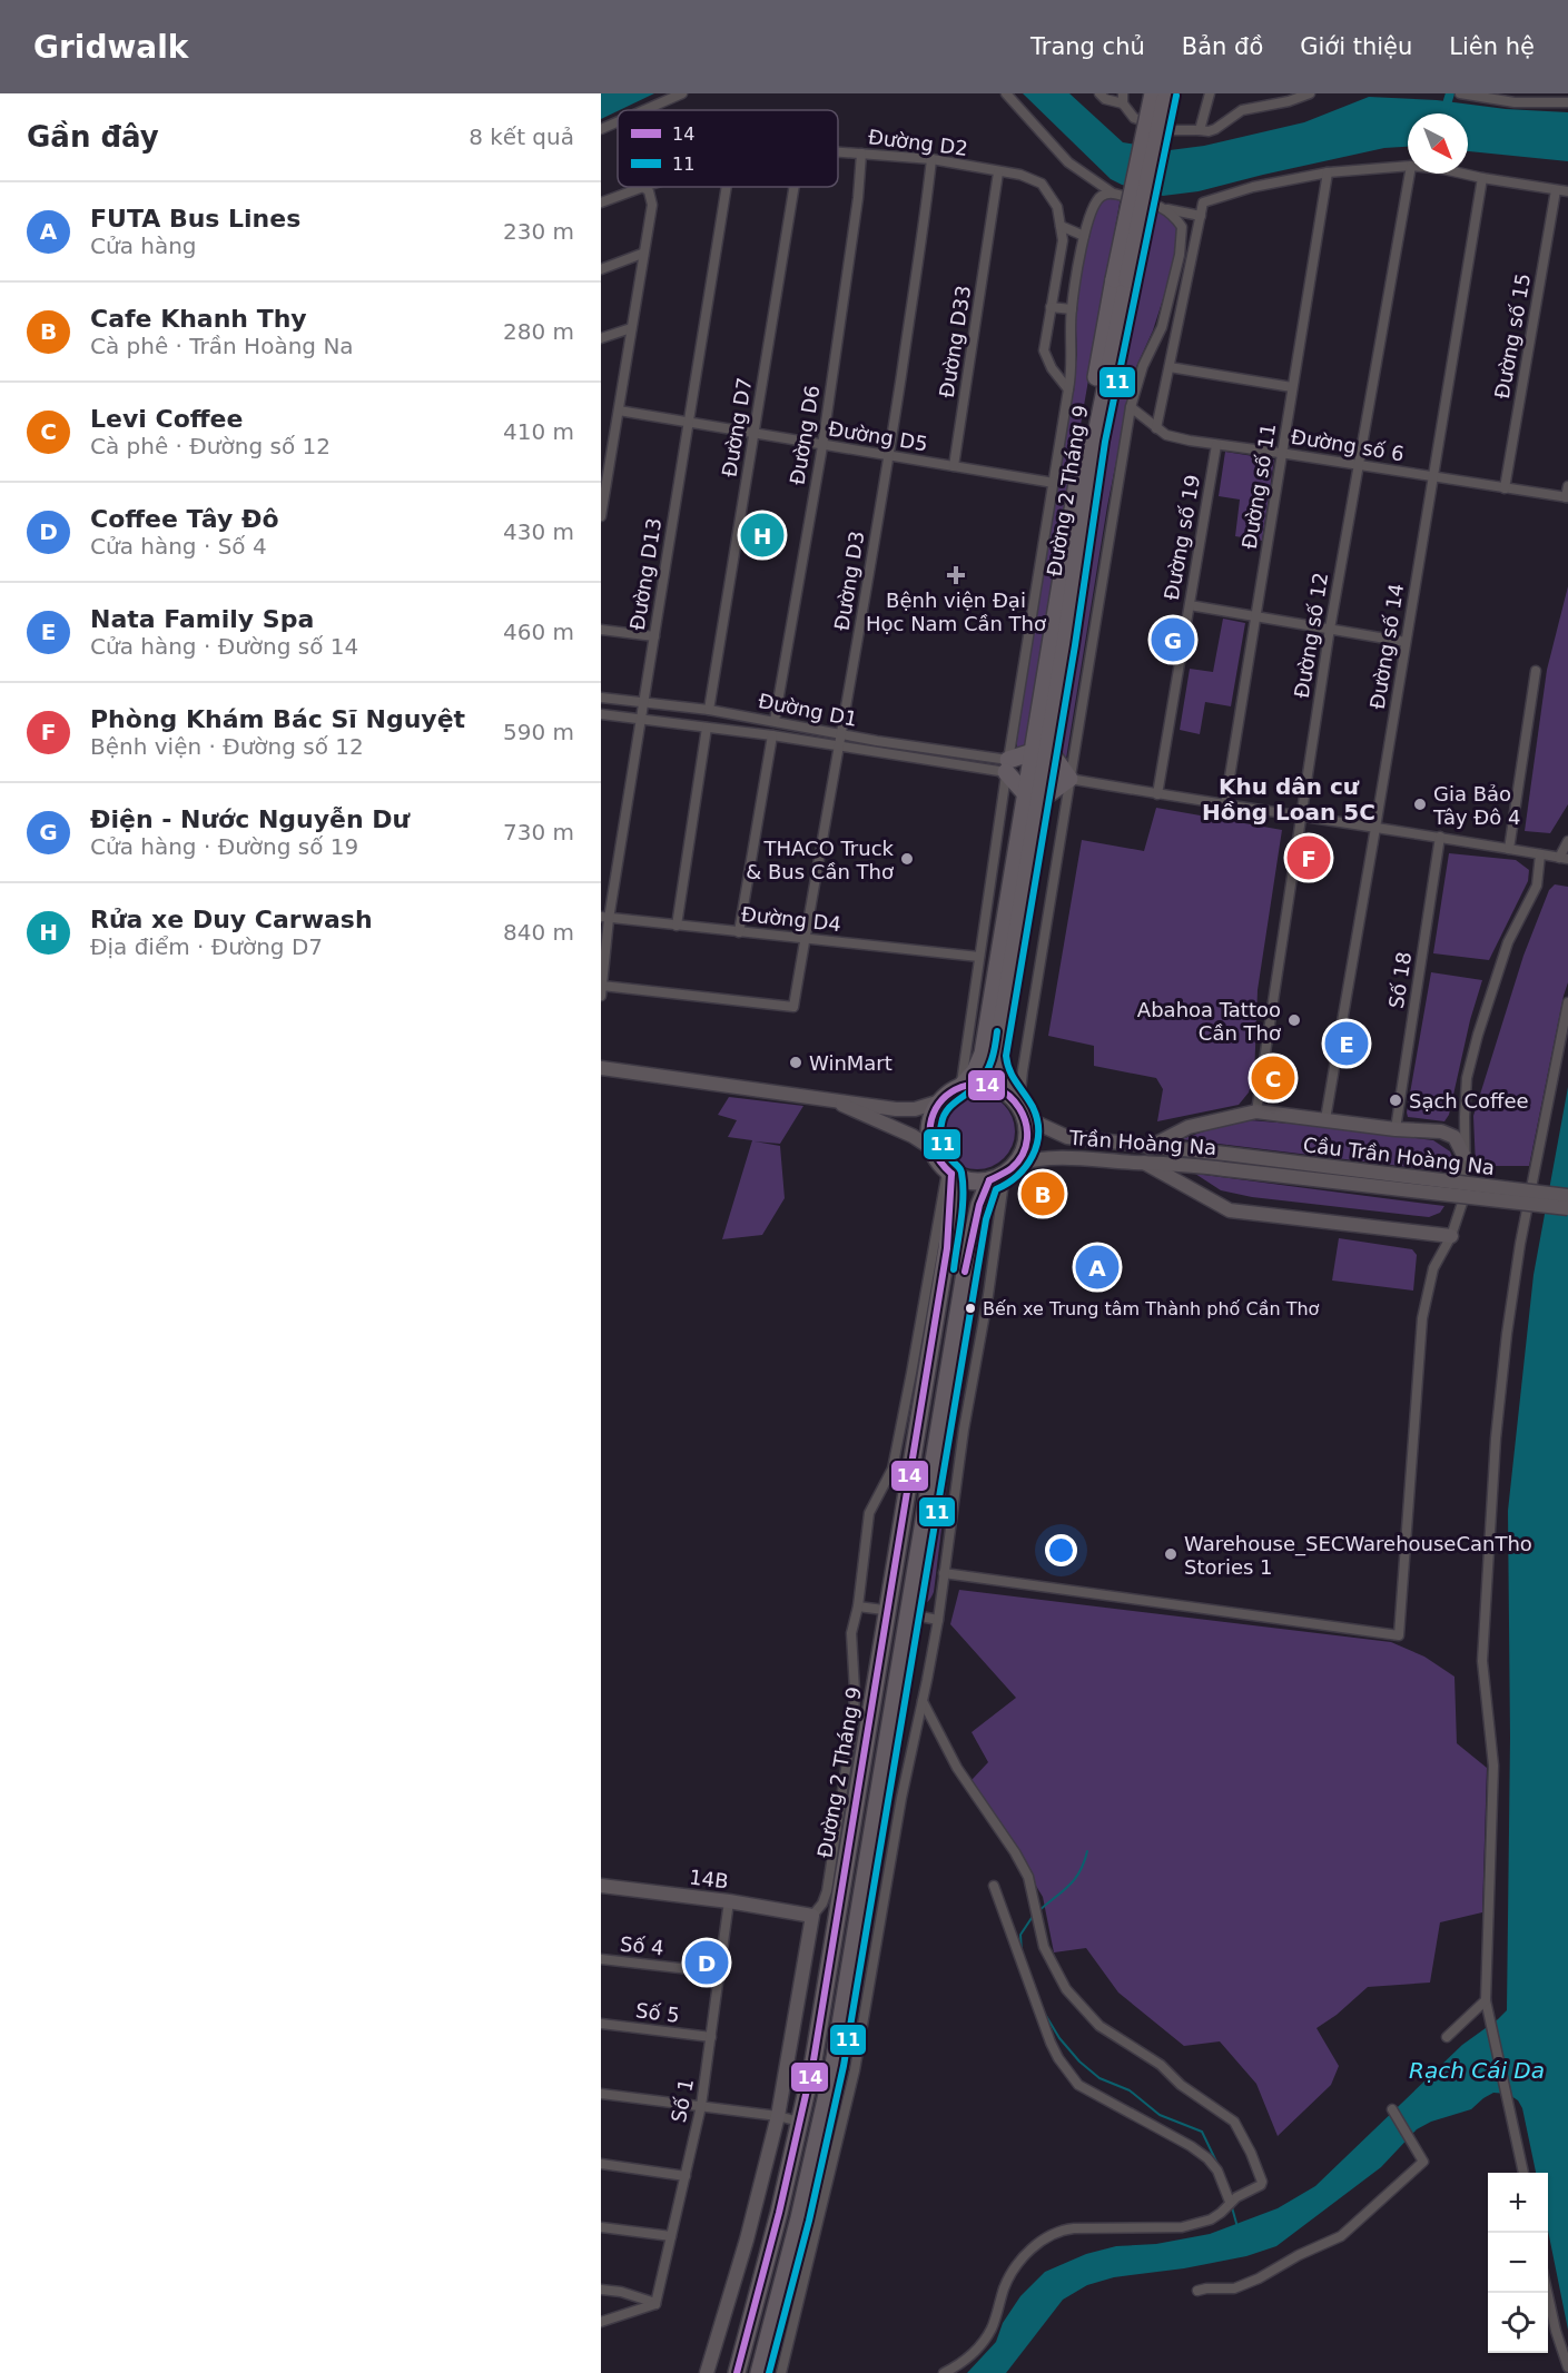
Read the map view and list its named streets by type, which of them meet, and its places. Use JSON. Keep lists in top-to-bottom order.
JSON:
{
  "streets": {
    "highway": ["Đường 2 Tháng 9"],
    "main road": ["Trần Hoàng Na", "Cầu Trần Hoàng Na", "14B"],
    "street": [
      "Đường D2",
      "Đường số 15",
      "Đường D33",
      "Đường D7",
      "Đường D6",
      "Đường D5",
      "Đường số 6",
      "Đường số 11",
      "Đường số 19",
      "Đường D13",
      "Đường D3",
      "Đường số 12",
      "Đường số 14",
      "Đường D1",
      "Đường D4",
      "Số 18",
      "Số 4",
      "Số 5",
      "Số 1"
    ]
  },
  "crossings": [
    ["Đường D2", "Đường D33"],
    ["Đường D2", "Đường D6"],
    ["Đường D2", "Đường D3"],
    ["Đường số 15", "Đường số 6"],
    ["Đường D33", "Đường D5"],
    ["Đường D7", "Đường D5"],
    ["Đường D7", "Đường D1"],
    ["Đường D6", "Đường D5"],
    ["Đường D6", "Đường D1"],
    ["Đường D5", "Đường D13"],
    ["Đường D5", "Đường D3"],
    ["Đường số 6", "Đường số 11"],
    ["Đường số 6", "Đường số 19"],
    ["Đường số 6", "Đường số 12"],
    ["Đường số 6", "Đường số 14"],
    ["Đường 2 Tháng 9", "Trần Hoàng Na"],
    ["Đường D13", "Đường D3"],
    ["Đường D13", "Đường D1"],
    ["Đường D13", "Đường D4"],
    ["Đường D3", "Đường D1"],
    ["Đường D3", "Đường D4"],
    ["Trần Hoàng Na", "Cầu Trần Hoàng Na"],
    ["14B", "Số 1"],
    ["Số 4", "Số 1"],
    ["Số 5", "Số 1"]
  ],
  "districts": ["Khu dân cư Hồng Loan 5C"],
  "water": ["Rạch Cái Da"],
  "places": {
    "health": ["Bệnh viện Đại Học Nam Cần Thơ"],
    "other": [
      "Gia Bảo Tây Đô 4",
      "THACO Truck & Bus Cần Thơ",
      "Abahoa Tattoo Cần Thơ",
      "WinMart",
      "Sạch Coffee",
      "Bến xe Trung tâm Thành phố Cần Thơ",
      "Warehouse_SECWarehouseCanTho Stories 1"
    ]
  },
  "lines": ["transit line 11", "transit line 14"],
  "legend": ["14", "11"],
  "north": "bottom right",
  "page": {
    "header": "Gridwalk",
    "nav": [
      "Trang chủ",
      "Bản đồ",
      "Giới thiệu",
      "Liên hệ"
    ],
    "heading": ["Gần đây", "8 kết quả"],
    "list": [
      {
        "mark": "A",
        "name": "FUTA Bus Lines",
        "note": "Cửa hàng",
        "value": "230 m"
      },
      {
        "mark": "B",
        "name": "Cafe Khanh Thy",
        "note": "Cà phê · Trần Hoàng Na",
        "value": "280 m"
      },
      {
        "mark": "C",
        "name": "Levi Coffee",
        "note": "Cà phê · Đường số 12",
        "value": "410 m"
      },
      {
        "mark": "D",
        "name": "Coffee Tây Đô",
        "note": "Cửa hàng · Số 4",
        "value": "430 m"
      },
      {
        "mark": "E",
        "name": "Nata Family Spa",
        "note": "Cửa hàng · Đường số 14",
        "value": "460 m"
      },
      {
        "mark": "F",
        "name": "Phòng Khám Bác Sĩ Nguyệt",
        "note": "Bệnh viện · Đường số 12",
        "value": "590 m"
      },
      {
        "mark": "G",
        "name": "Điện - Nước Nguyễn Dư",
        "note": "Cửa hàng · Đường số 19",
        "value": "730 m"
      },
      {
        "mark": "H",
        "name": "Rửa xe Duy Carwash",
        "note": "Địa điểm · Đường D7",
        "value": "840 m"
      }
    ],
    "pins": [
      "H",
      "G",
      "F",
      "E",
      "C",
      "B",
      "A",
      "D"
    ],
    "map_buttons": ["+", "−"]
  }
}
